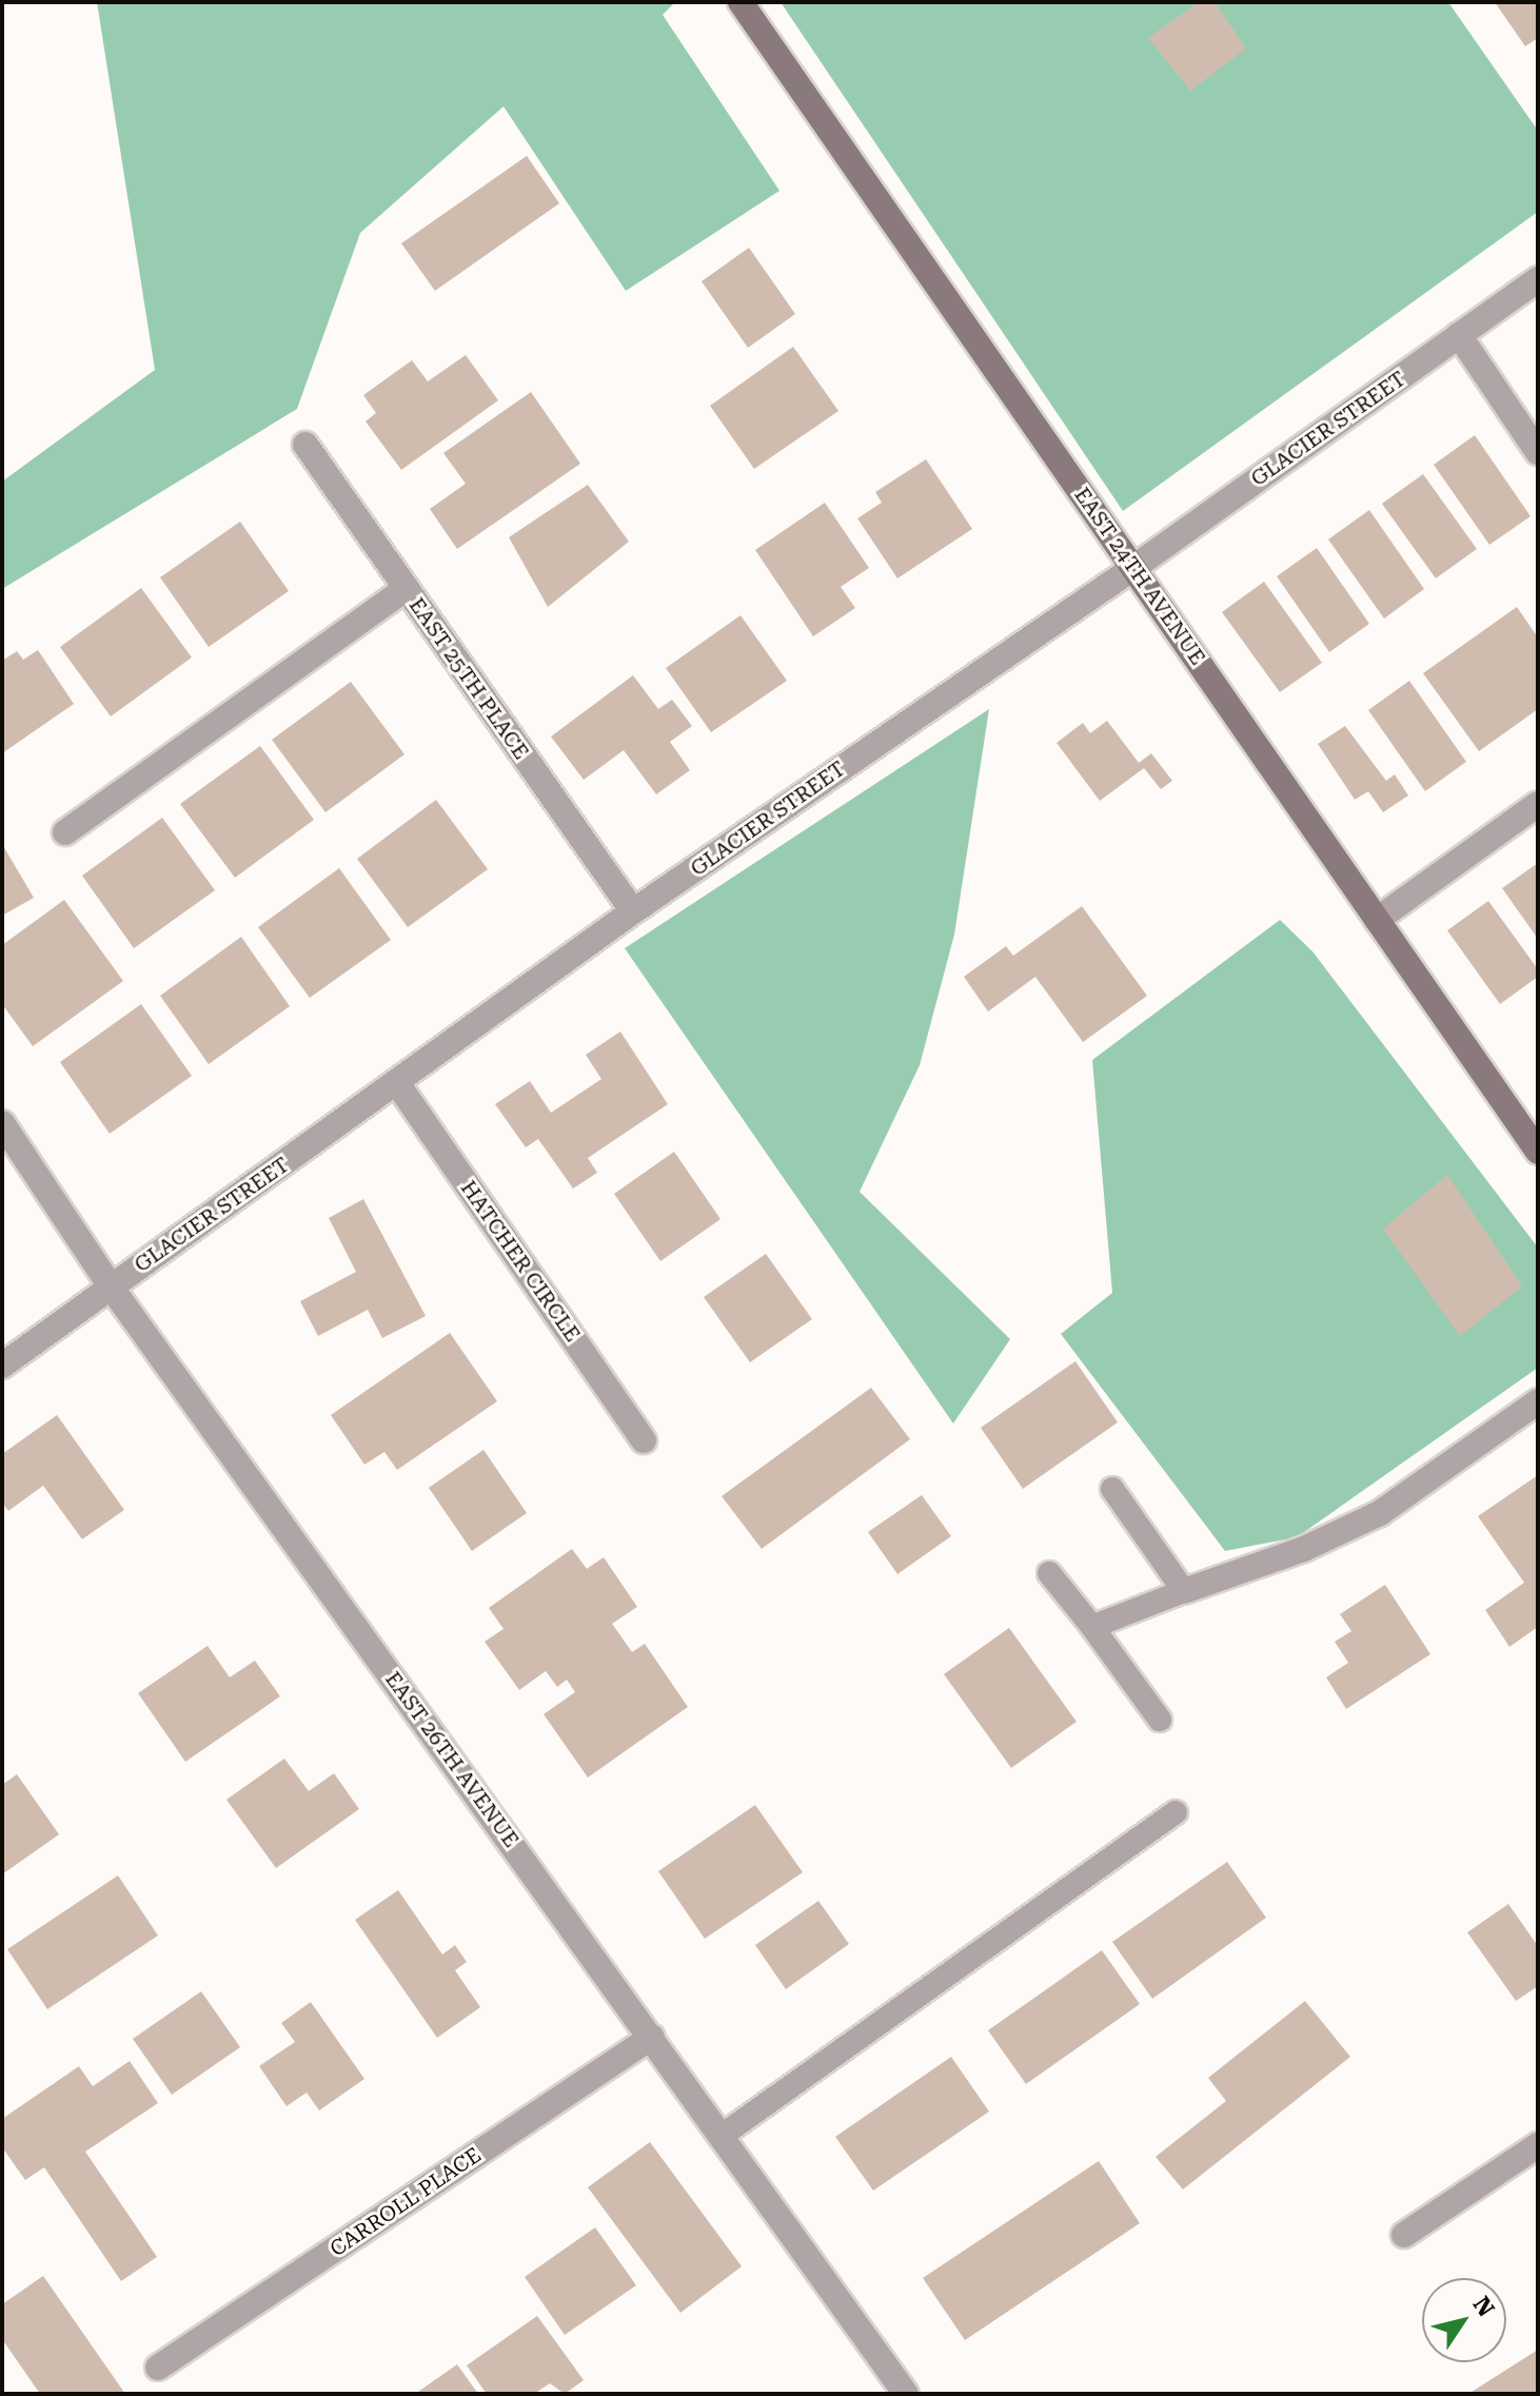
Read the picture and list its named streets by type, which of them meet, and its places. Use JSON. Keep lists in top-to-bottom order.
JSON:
{
  "streets": {
    "street": [
      "GLACIER STREET",
      "EAST 24TH AVENUE",
      "EAST 25TH PLACE",
      "HATCHER CIRCLE",
      "EAST 26TH AVENUE",
      "CARROLL PLACE"
    ]
  },
  "crossings": [
    ["GLACIER STREET", "EAST 24TH AVENUE"],
    ["GLACIER STREET", "EAST 25TH PLACE"],
    ["GLACIER STREET", "HATCHER CIRCLE"],
    ["GLACIER STREET", "EAST 26TH AVENUE"],
    ["EAST 26TH AVENUE", "CARROLL PLACE"]
  ],
  "north": "top right"
}
